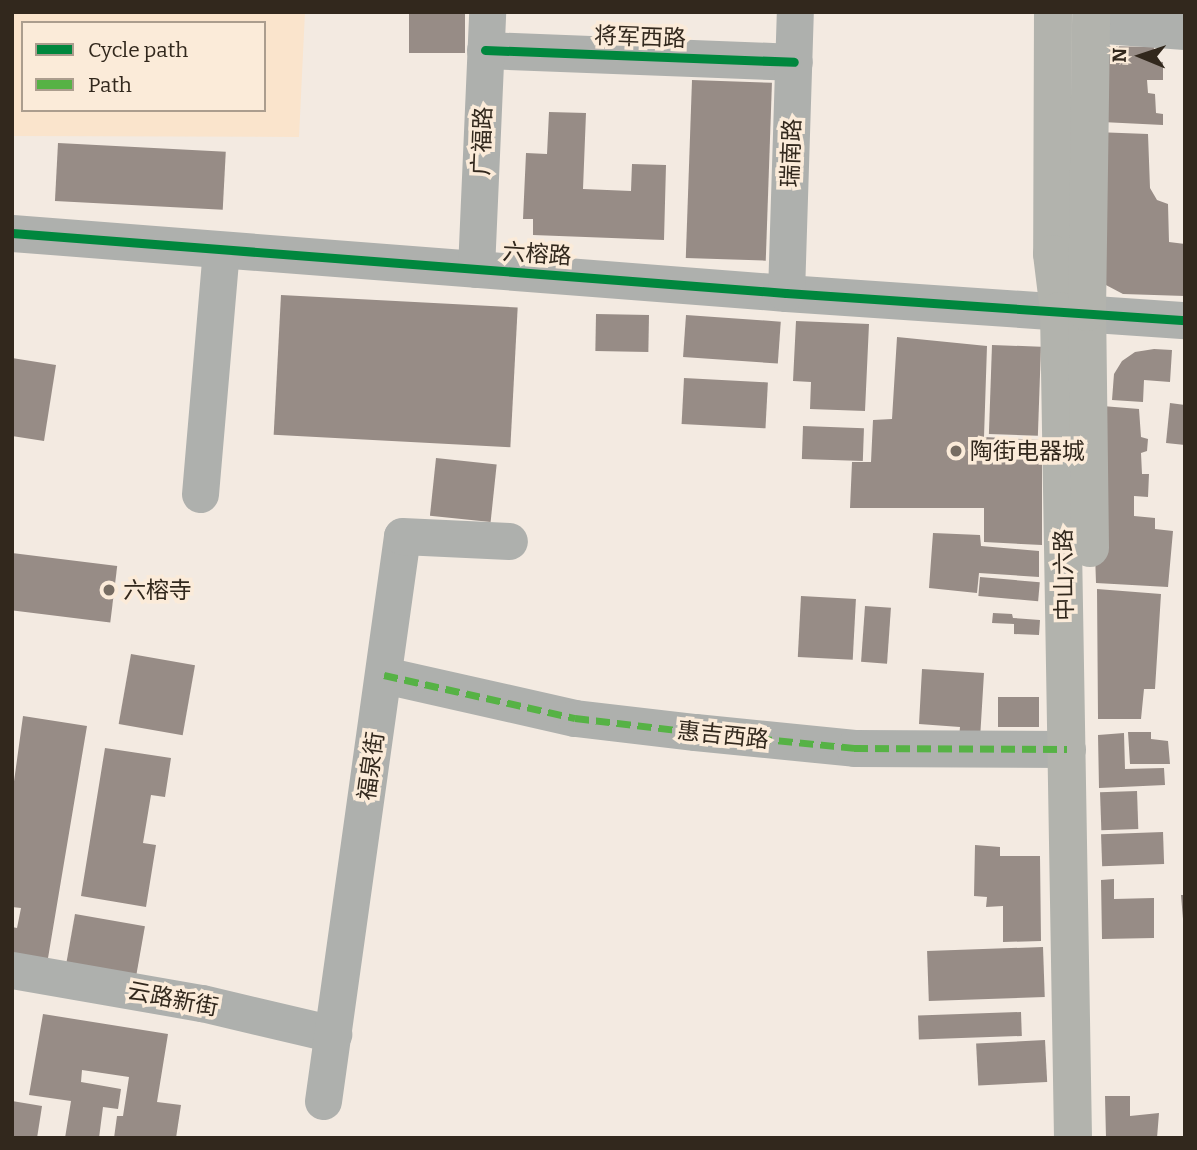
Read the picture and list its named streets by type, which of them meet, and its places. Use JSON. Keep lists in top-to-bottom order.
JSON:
{
  "streets": {
    "main road": ["中山六路"],
    "street": [
      "将军西路",
      "广福路",
      "瑞南路",
      "六榕路",
      "惠吉西路",
      "福泉街",
      "云路新街"
    ]
  },
  "crossings": [
    ["将军西路", "广福路"],
    ["将军西路", "瑞南路"],
    ["广福路", "六榕路"],
    ["瑞南路", "六榕路"],
    ["六榕路", "中山六路"],
    ["中山六路", "惠吉西路"],
    ["惠吉西路", "福泉街"],
    ["福泉街", "云路新街"]
  ],
  "places": ["陶街电器城", "六榕寺"],
  "legend": ["Cycle path", "Path"],
  "north": "left"
}
